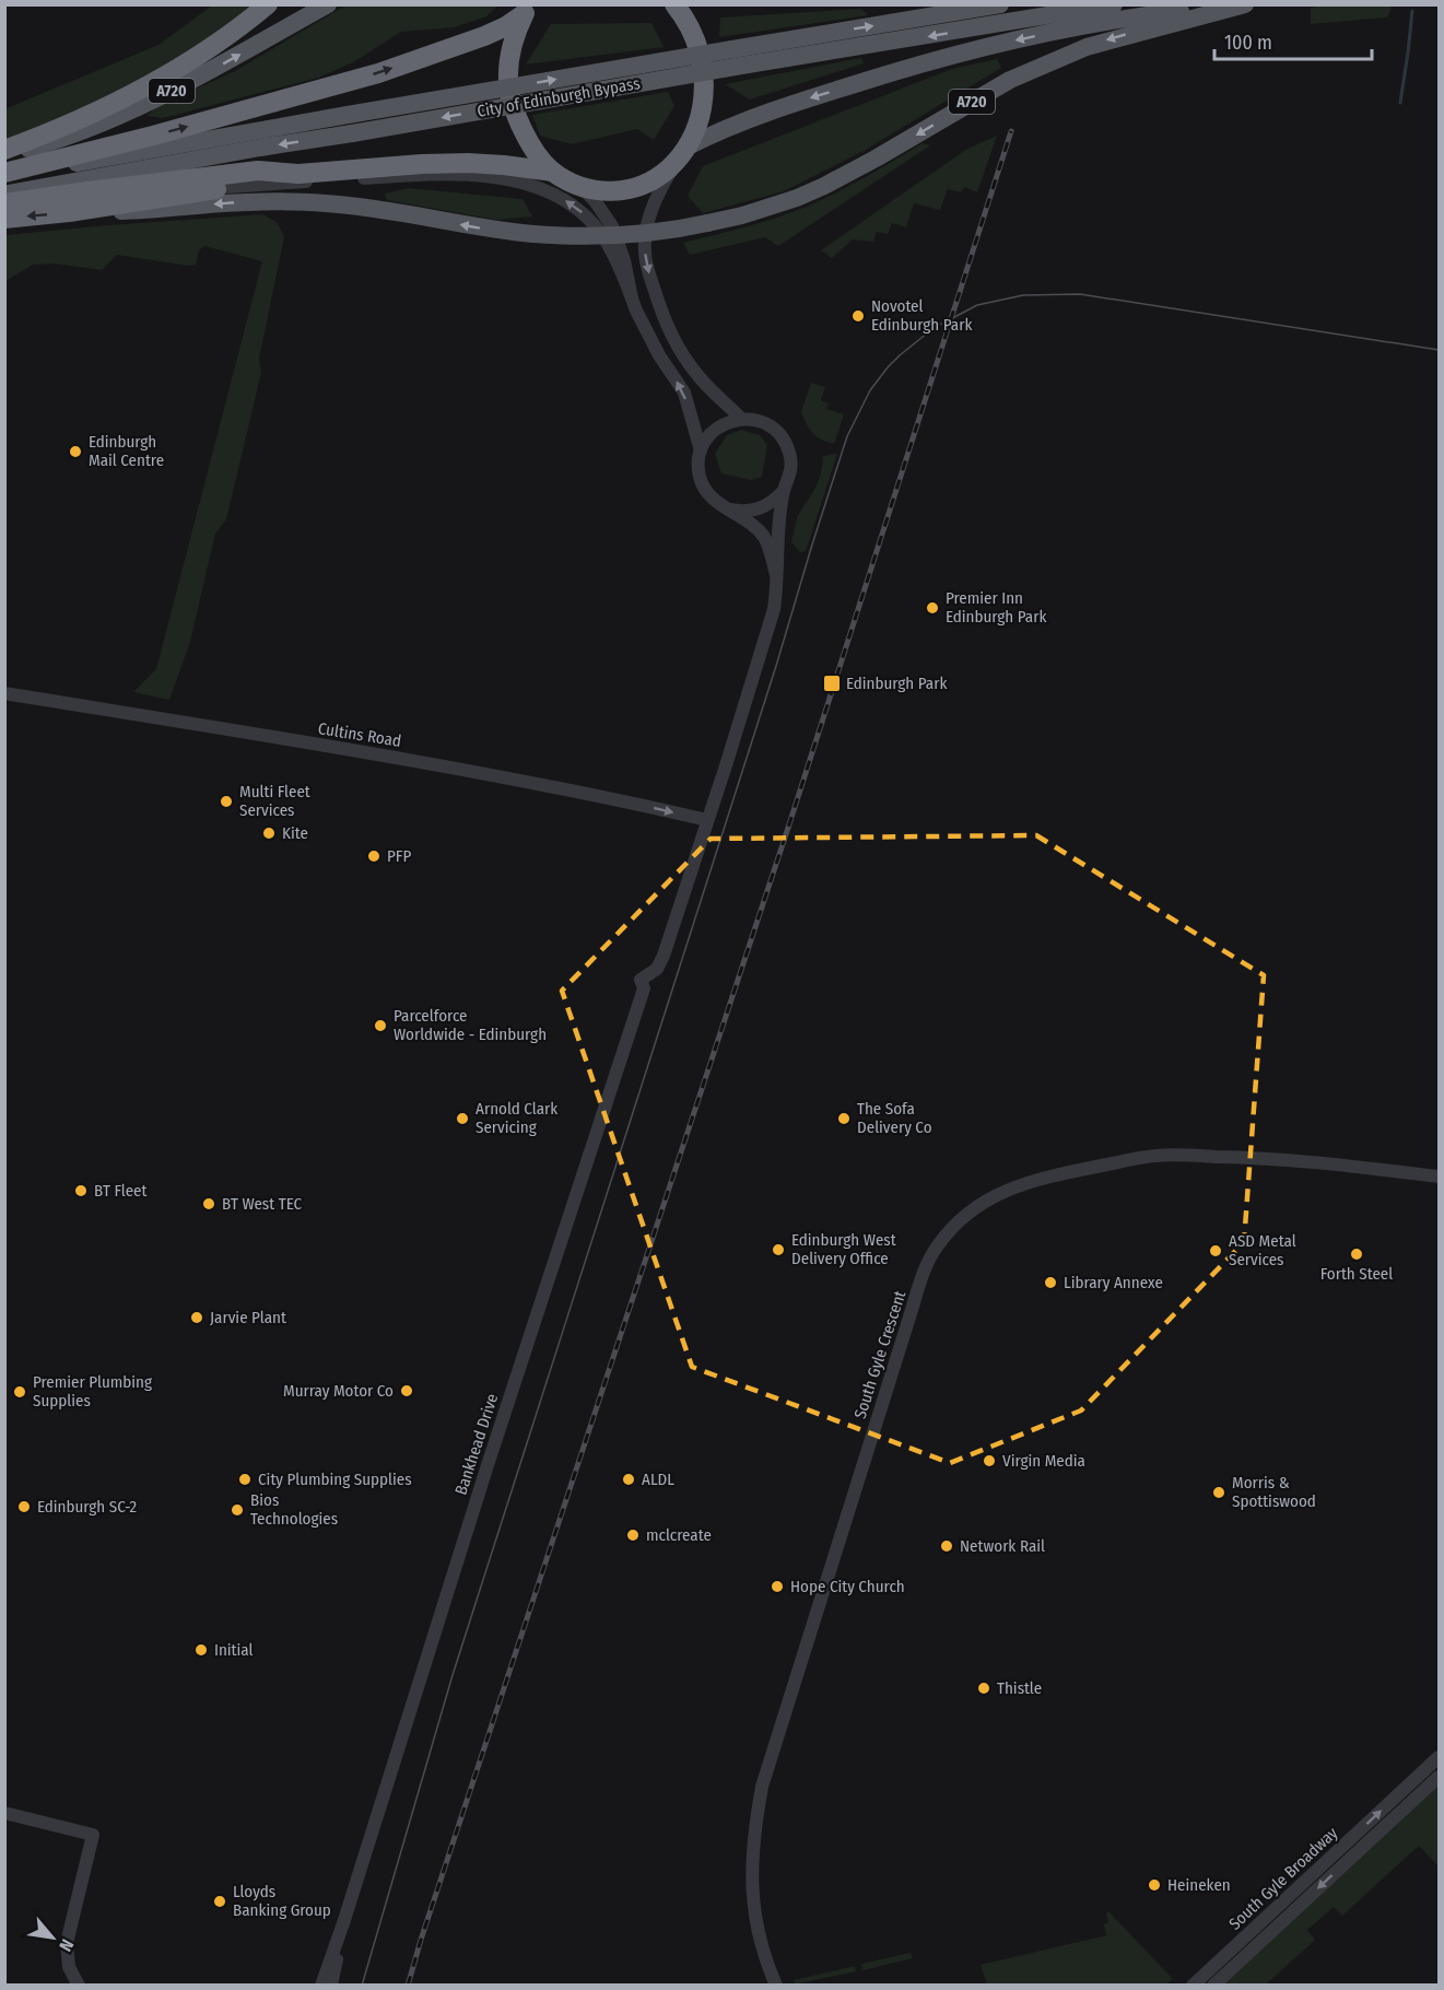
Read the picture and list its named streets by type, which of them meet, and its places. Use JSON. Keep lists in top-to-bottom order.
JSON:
{
  "streets": {
    "highway": ["A720"],
    "main road": ["City of Edinburgh Bypass"],
    "street": [
      "Cultins Road",
      "South Gyle Crescent",
      "Bankhead Drive",
      "South Gyle Broadway"
    ]
  },
  "crossings": [
    ["Cultins Road", "Bankhead Drive"]
  ],
  "one_way": ["Cultins Road"],
  "places": {
    "other": [
      "Novotel Edinburgh Park",
      "Edinburgh Mail Centre",
      "Premier Inn Edinburgh Park",
      "Multi Fleet Services",
      "Kite",
      "PFP",
      "Parcelforce Worldwide - Edinburgh",
      "Arnold Clark Servicing",
      "The Sofa Delivery Co",
      "BT Fleet",
      "BT West TEC",
      "Edinburgh West Delivery Office",
      "ASD Metal Services",
      "Forth Steel",
      "Library Annexe",
      "Jarvie Plant",
      "Murray Motor Co",
      "Premier Plumbing Supplies",
      "Virgin Media",
      "City Plumbing Supplies",
      "ALDL",
      "Morris & Spottiswood",
      "Edinburgh SC-2",
      "Bios Technologies",
      "mclcreate",
      "Network Rail",
      "Hope City Church",
      "Initial",
      "Thistle",
      "Heineken",
      "Lloyds Banking Group"
    ],
    "transit": ["Edinburgh Park"]
  },
  "scale_bar": "100 m",
  "north": "bottom right"
}
